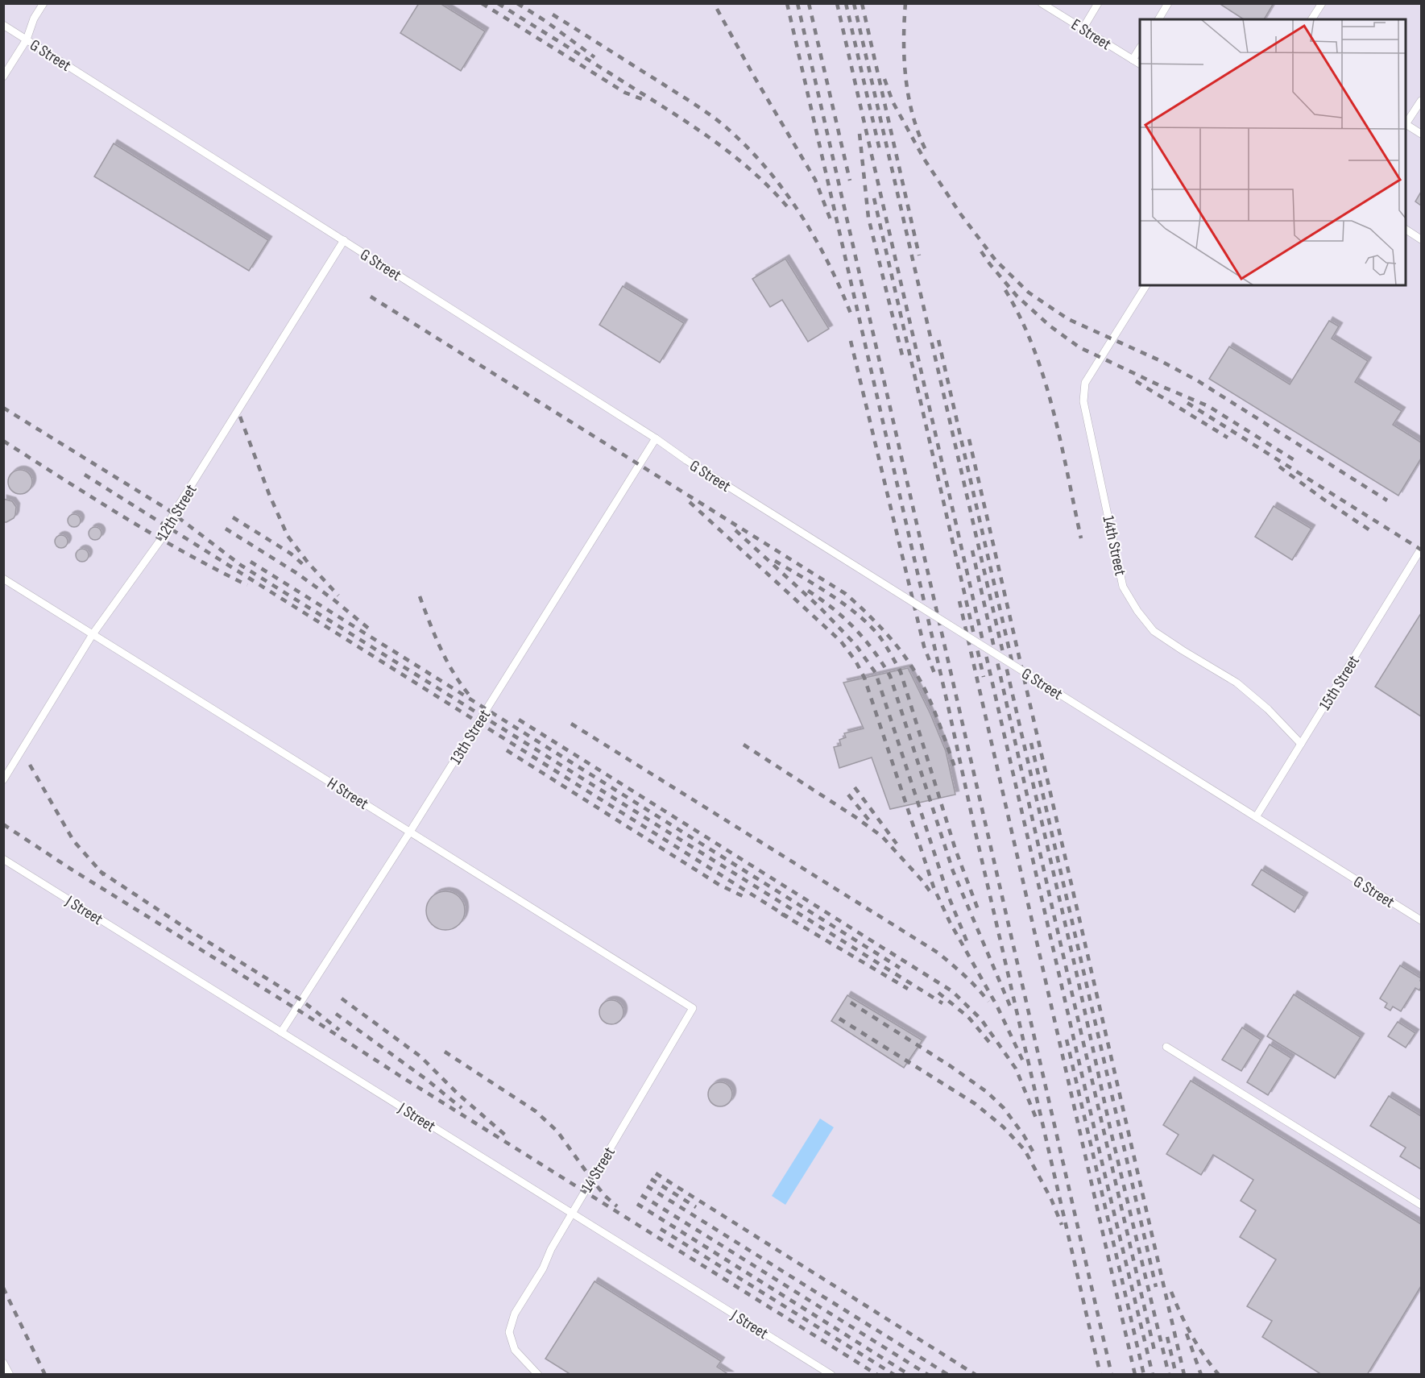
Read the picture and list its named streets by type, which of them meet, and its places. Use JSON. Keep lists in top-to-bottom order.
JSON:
{
  "streets": {
    "lane": [
      "E Street",
      "G Street",
      "12th Street",
      "14th Street",
      "15th Street",
      "13th Street",
      "H Street",
      "J Street",
      "14 Street"
    ]
  },
  "crossings": [
    ["G Street", "12th Street"],
    ["G Street", "15th Street"],
    ["G Street", "13th Street"],
    ["12th Street", "H Street"],
    ["14th Street", "15th Street"],
    ["13th Street", "H Street"],
    ["13th Street", "J Street"],
    ["H Street", "14 Street"],
    ["J Street", "14 Street"]
  ]
}
